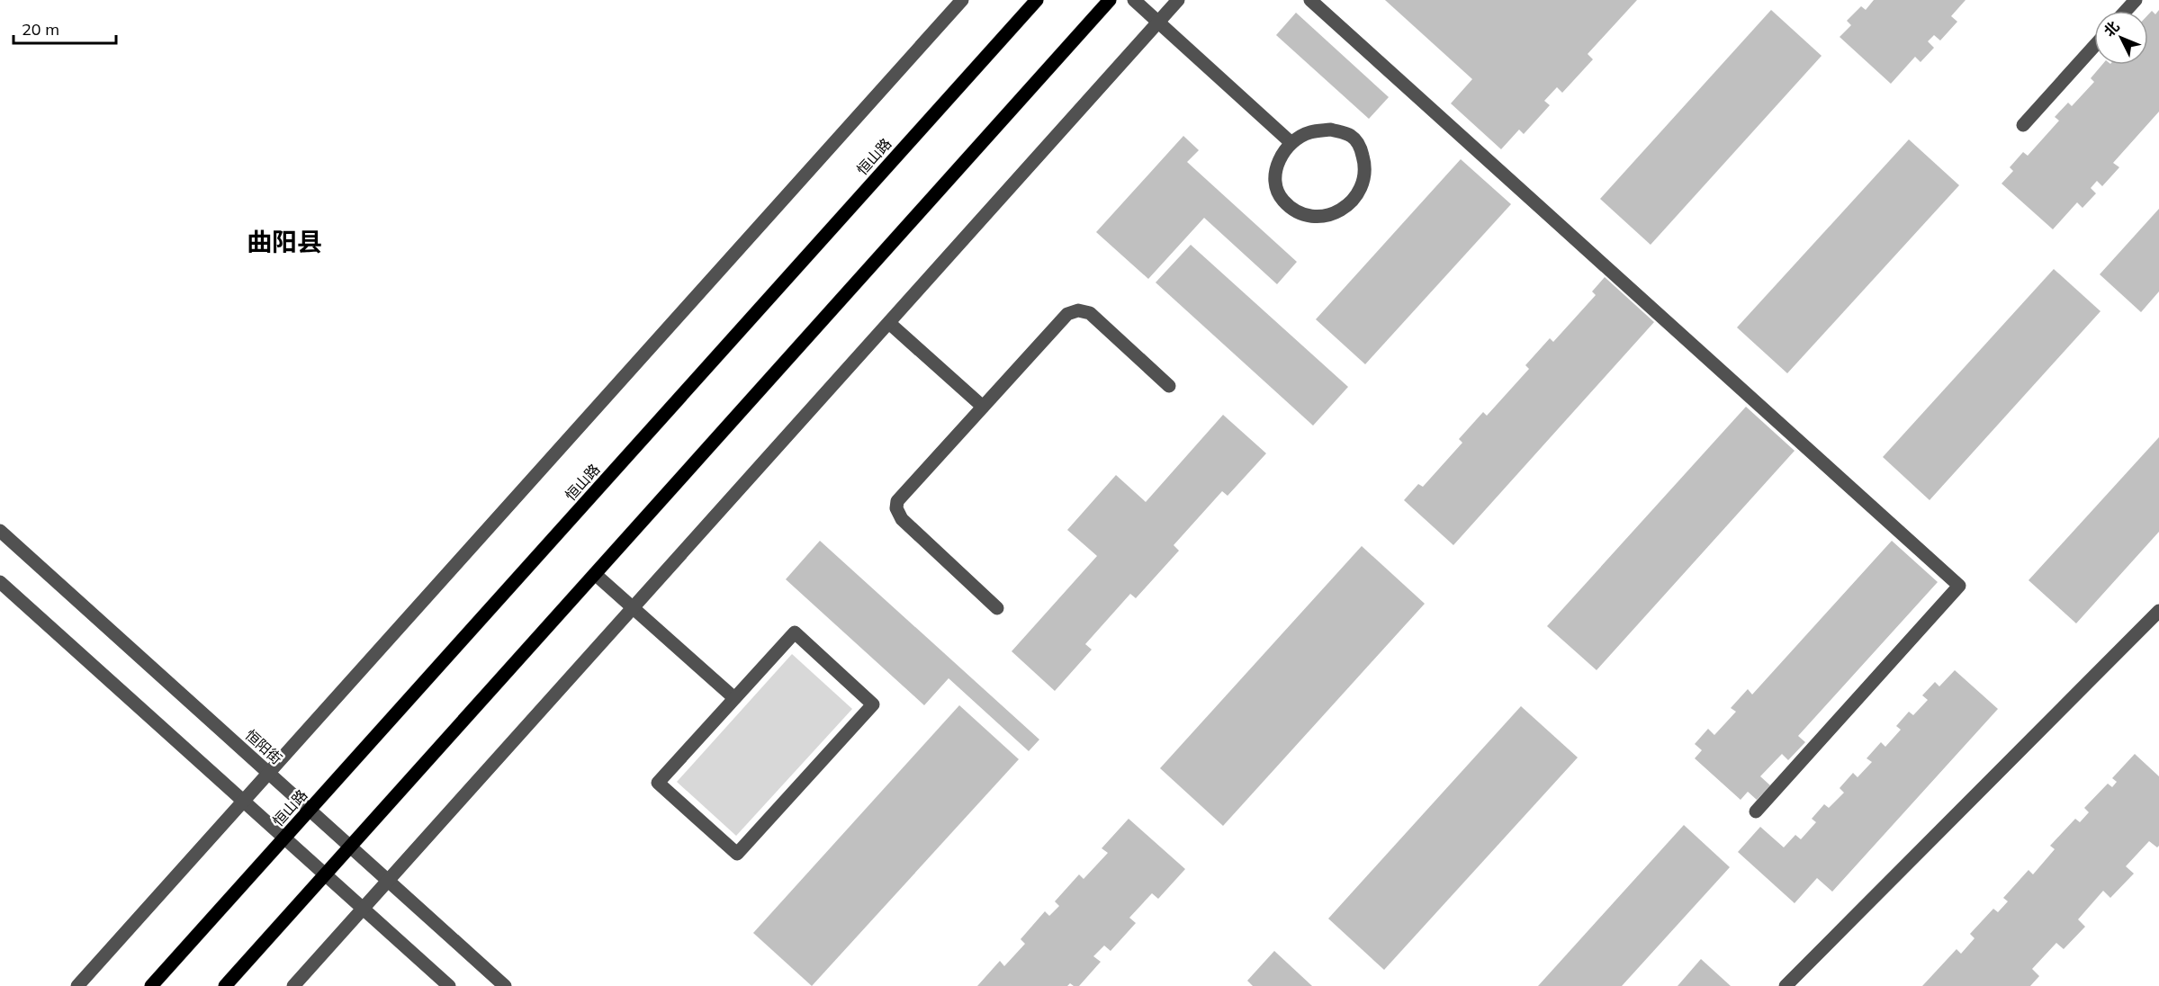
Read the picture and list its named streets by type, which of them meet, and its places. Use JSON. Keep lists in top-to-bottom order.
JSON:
{
  "streets": {
    "main road": ["恒山路"],
    "street": ["恒阳街"]
  },
  "crossings": [
    ["恒山路", "恒阳街"]
  ],
  "districts": ["曲阳县"],
  "scale_bar": "20 m",
  "north": "top left"
}
